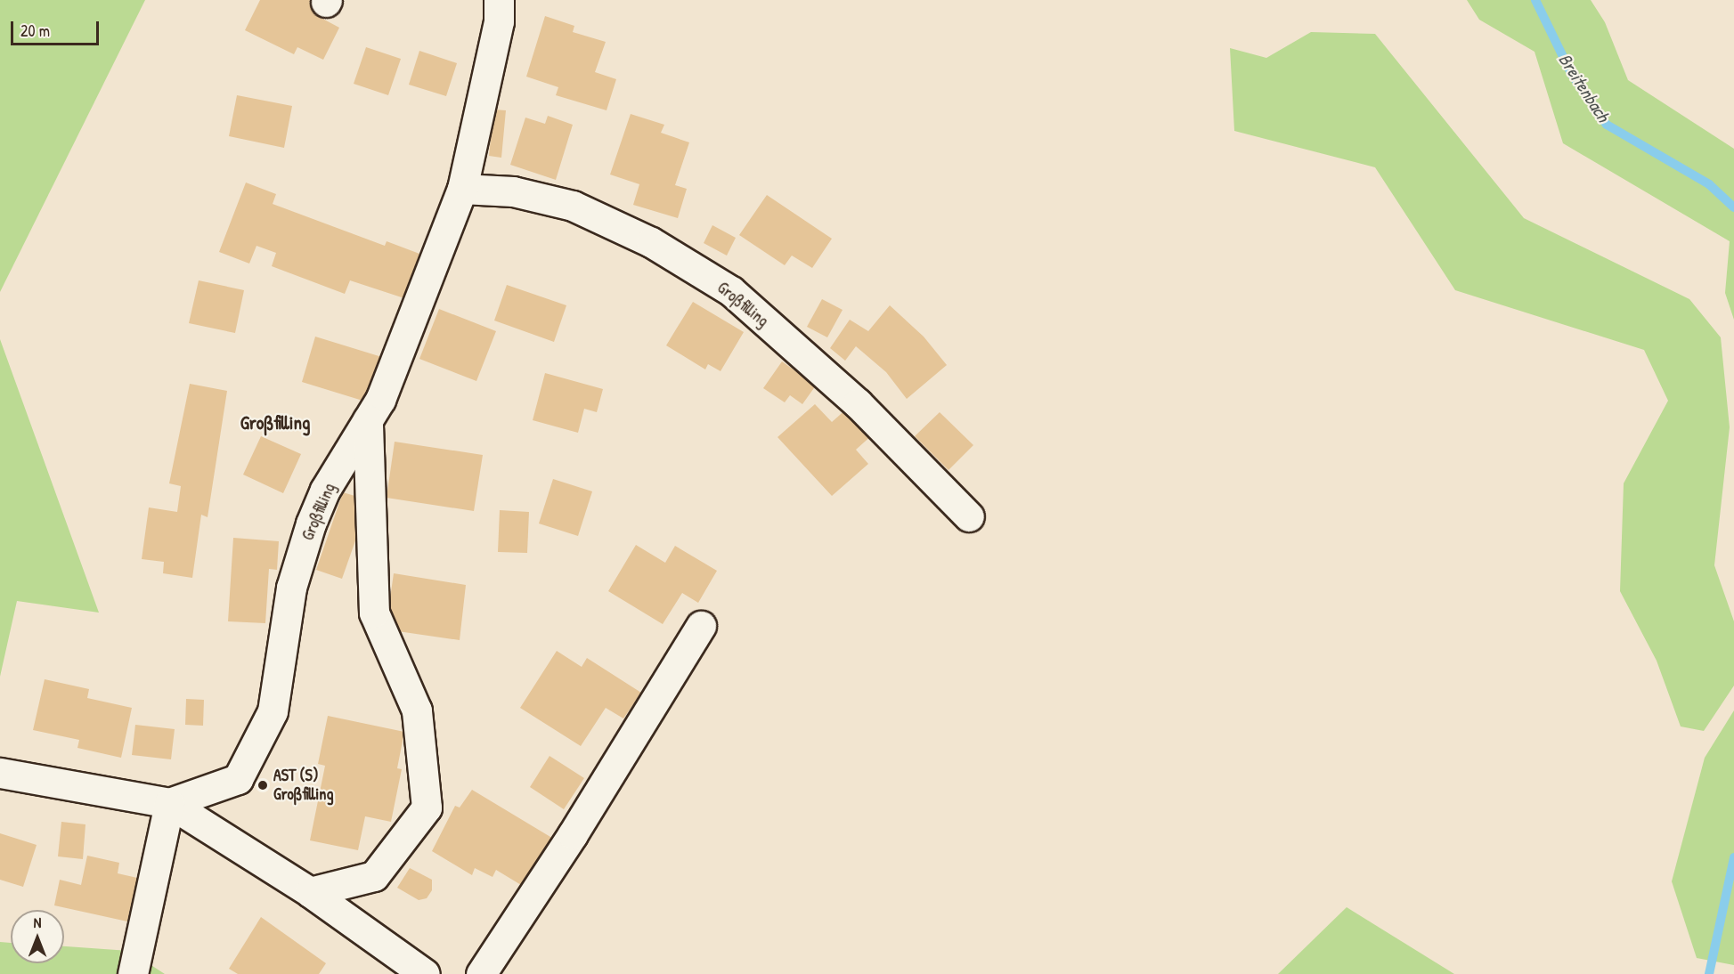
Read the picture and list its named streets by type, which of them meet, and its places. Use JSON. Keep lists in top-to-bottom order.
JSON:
{
  "streets": {
    "street": ["Großfilling"]
  },
  "districts": ["Großfilling"],
  "water": ["Breitenbach"],
  "places": ["AST (S) Großfilling"],
  "scale_bar": "20 m",
  "north": "top"
}
